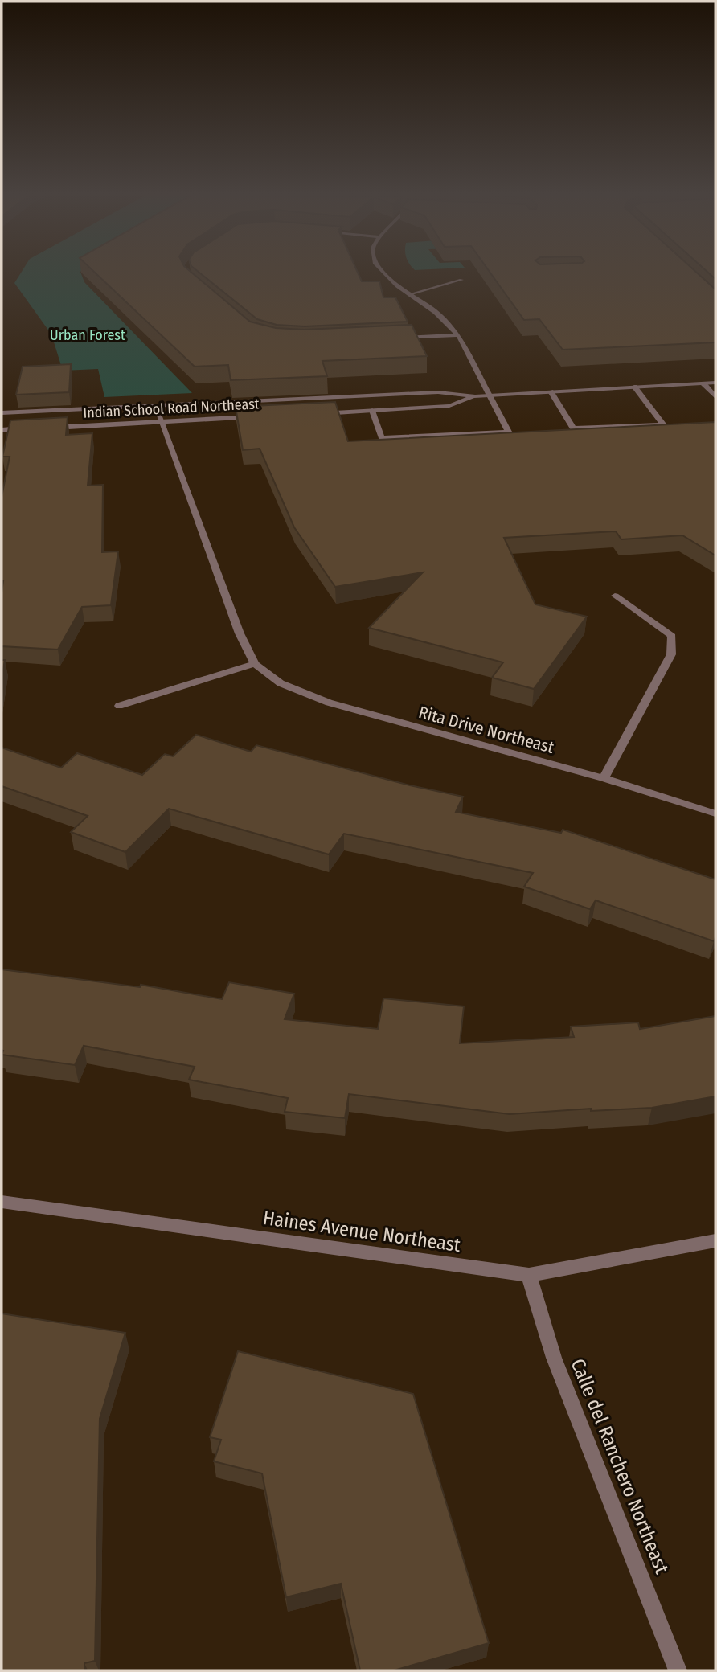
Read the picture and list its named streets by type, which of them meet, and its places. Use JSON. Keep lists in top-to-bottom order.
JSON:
{
  "streets": {
    "street": [
      "Indian School Road Northeast",
      "Rita Drive Northeast",
      "Haines Avenue Northeast",
      "Calle del Ranchero Northeast"
    ]
  },
  "crossings": [
    ["Indian School Road Northeast", "Rita Drive Northeast"],
    ["Haines Avenue Northeast", "Calle del Ranchero Northeast"]
  ],
  "parks": ["Urban Forest"]
}
